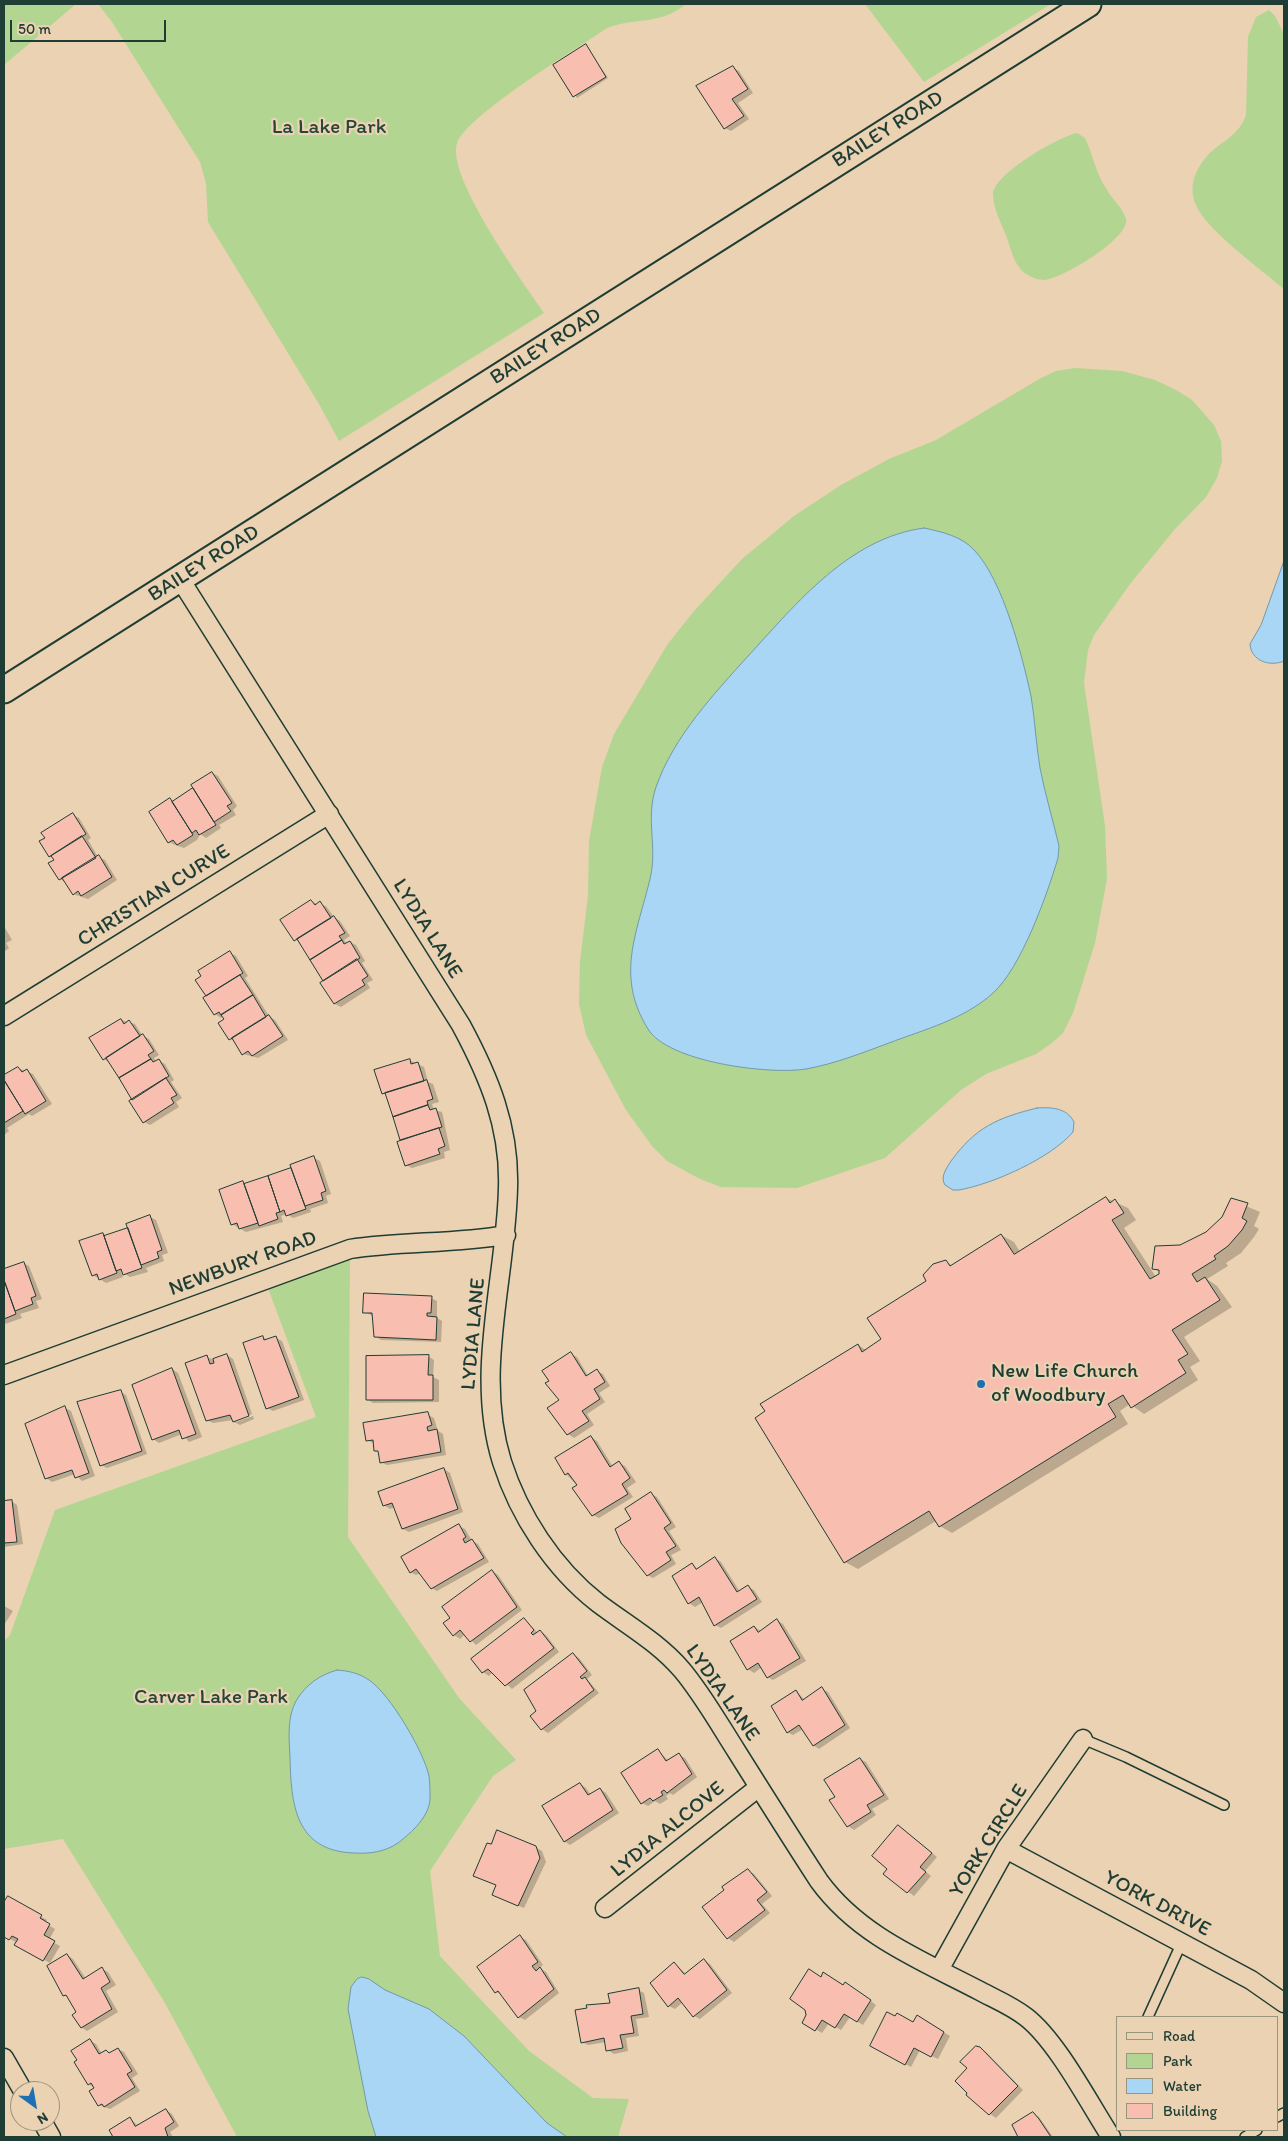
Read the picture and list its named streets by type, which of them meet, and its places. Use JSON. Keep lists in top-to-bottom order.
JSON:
{
  "streets": {
    "main road": ["BAILEY ROAD"],
    "street": [
      "CHRISTIAN CURVE",
      "LYDIA LANE",
      "NEWBURY ROAD",
      "LYDIA ALCOVE",
      "YORK CIRCLE",
      "YORK DRIVE"
    ]
  },
  "crossings": [
    ["BAILEY ROAD", "LYDIA LANE"],
    ["CHRISTIAN CURVE", "LYDIA LANE"],
    ["LYDIA LANE", "NEWBURY ROAD"],
    ["LYDIA LANE", "LYDIA ALCOVE"],
    ["LYDIA LANE", "YORK CIRCLE"],
    ["YORK CIRCLE", "YORK DRIVE"]
  ],
  "parks": ["La Lake Park", "Carver Lake Park"],
  "places": ["New Life Church of Woodbury"],
  "legend": [
    "Road",
    "Park",
    "Water",
    "Building"
  ],
  "scale_bar": "50 m",
  "north": "bottom right"
}
